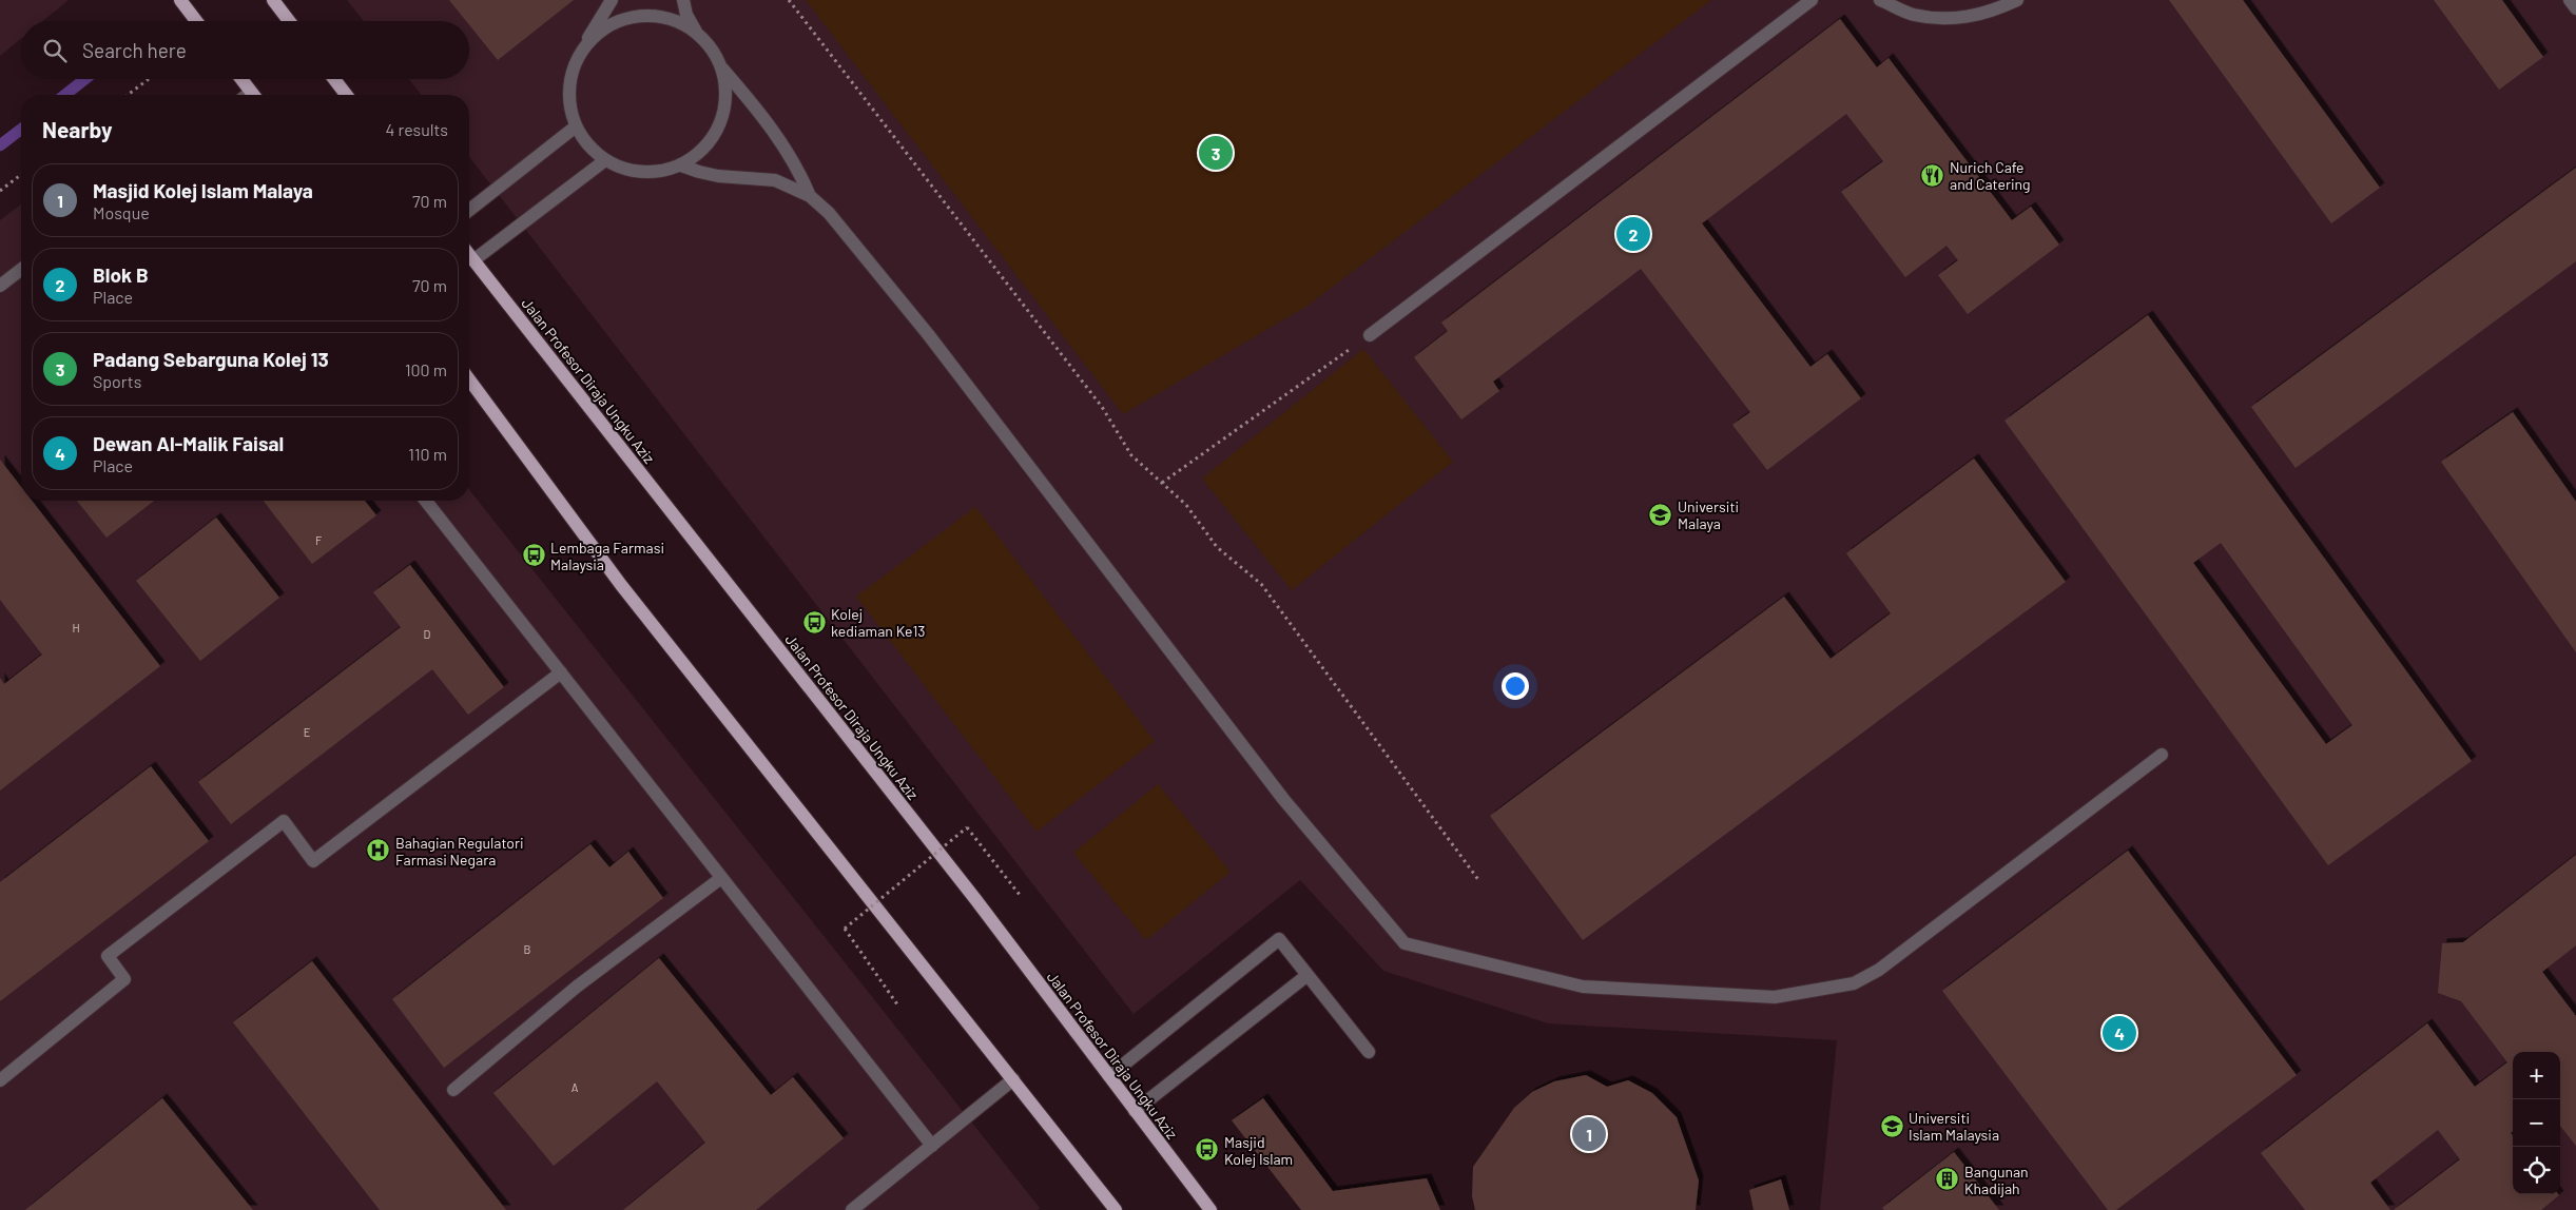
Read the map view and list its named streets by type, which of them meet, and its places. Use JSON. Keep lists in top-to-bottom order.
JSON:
{
  "streets": {
    "main road": ["Jalan Profesor Diraja Ungku Aziz"]
  },
  "places": {
    "restaurant": ["Nurich Cafe and Catering"],
    "school or university": ["Universiti Malaya", "Universiti Islam Malaysia"],
    "bus stop": ["Lembaga Farmasi Malaysia", "Kolej kediaman Ke13", "Masjid Kolej Islam"],
    "hospital": ["Bahagian Regulatori Farmasi Negara"],
    "building": ["Bangunan Khadijah"]
  },
  "house_numbers": [
    "F",
    "H",
    "D",
    "E",
    "B",
    "A"
  ],
  "page": {
    "search": "Search here",
    "heading": ["Nearby", "4 results"],
    "pins": [
      "3",
      "2",
      "4",
      "1"
    ],
    "list": [
      {
        "mark": "1",
        "name": "Masjid Kolej Islam Malaya",
        "note": "Mosque",
        "value": "70 m"
      },
      {
        "mark": "2",
        "name": "Blok B",
        "note": "Place",
        "value": "70 m"
      },
      {
        "mark": "3",
        "name": "Padang Sebarguna Kolej 13",
        "note": "Sports",
        "value": "100 m"
      },
      {
        "mark": "4",
        "name": "Dewan Al-Malik Faisal",
        "note": "Place",
        "value": "110 m"
      }
    ],
    "map_buttons": ["+", "−"]
  }
}
